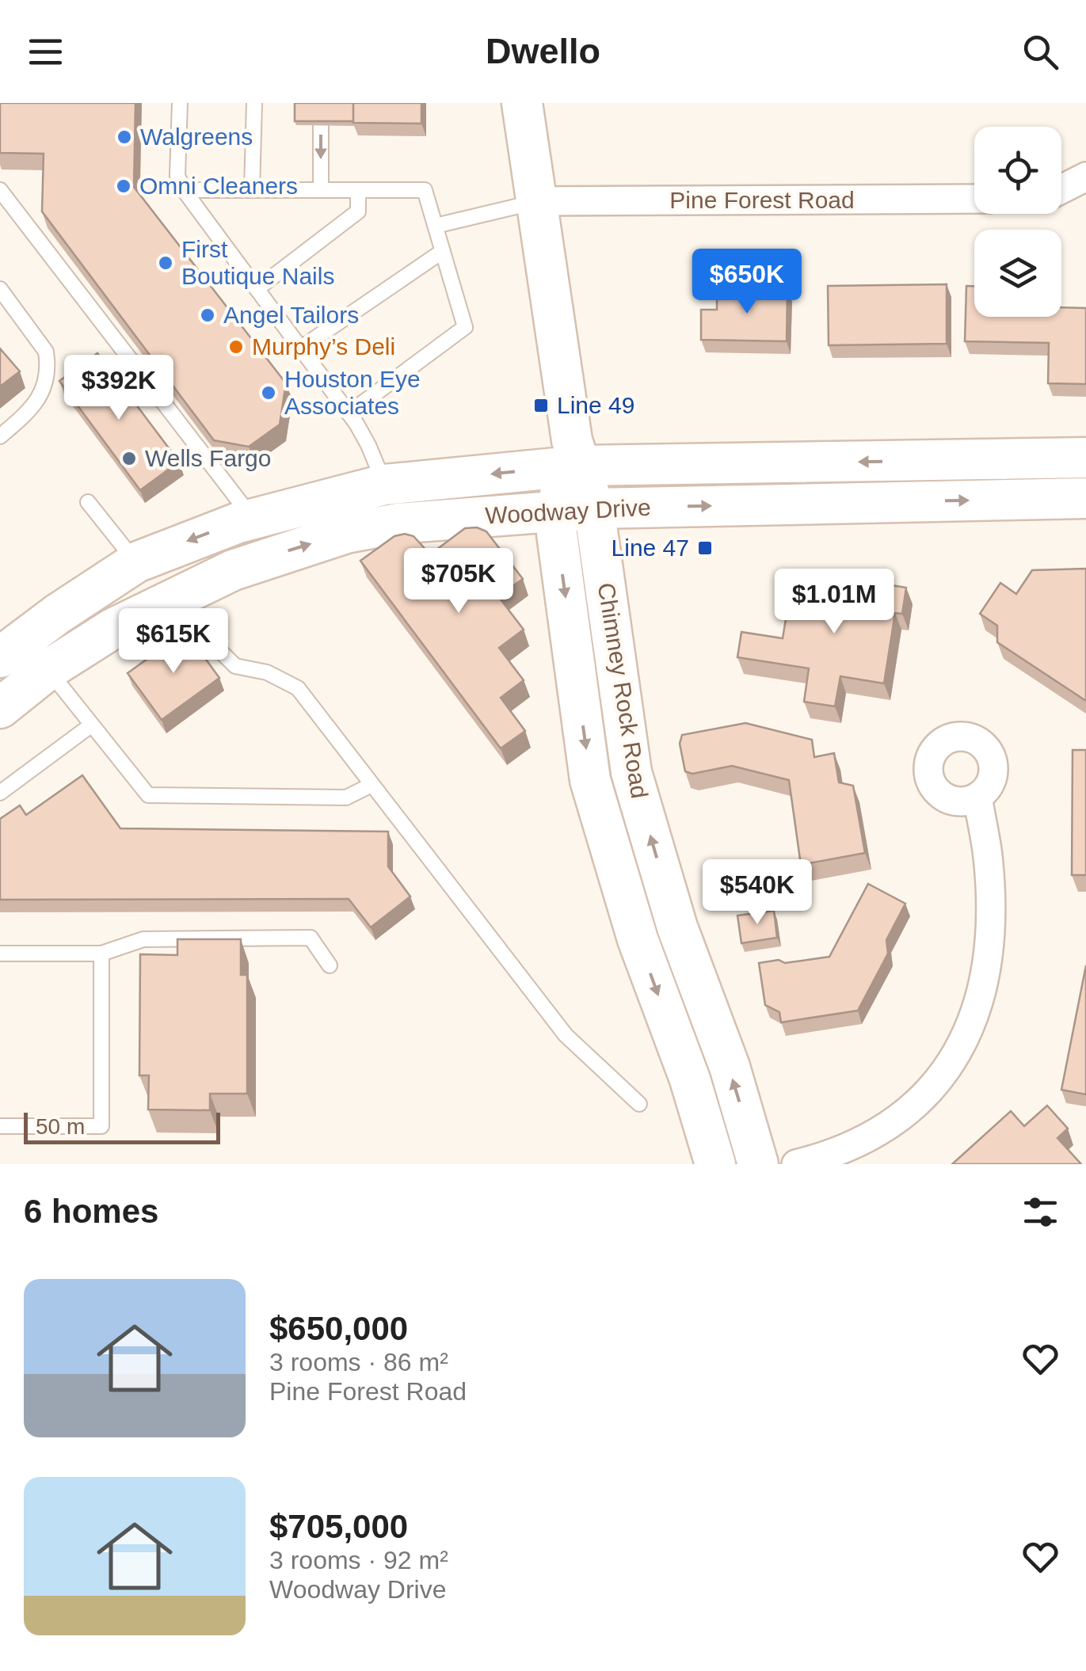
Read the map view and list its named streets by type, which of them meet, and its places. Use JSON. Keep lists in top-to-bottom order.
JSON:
{
  "streets": {
    "main road": ["Woodway Drive", "Chimney Rock Road"],
    "street": ["Pine Forest Road"]
  },
  "crossings": [
    ["Pine Forest Road", "Chimney Rock Road"],
    ["Woodway Drive", "Chimney Rock Road"]
  ],
  "places": {
    "other": [
      "Walgreens",
      "Omni Cleaners",
      "First Boutique Nails",
      "Angel Tailors",
      "Murphy’s Deli",
      "Houston Eye Associates",
      "Wells Fargo"
    ],
    "transit": ["Line 49", "Line 47"]
  },
  "scale_bar": "50 m",
  "page": {
    "header": "Dwello",
    "price": [
      "$650K",
      "$392K",
      "$705K",
      "$1.01M",
      "$615K",
      "$540K"
    ],
    "scale": "50 m",
    "heading": "6 homes",
    "list": [
      {
        "name": "$650,000",
        "note": "3 rooms · 86 m² · Pine Forest Road"
      },
      {
        "name": "$705,000",
        "note": "3 rooms · 92 m² · Woodway Drive"
      }
    ]
  }
}
